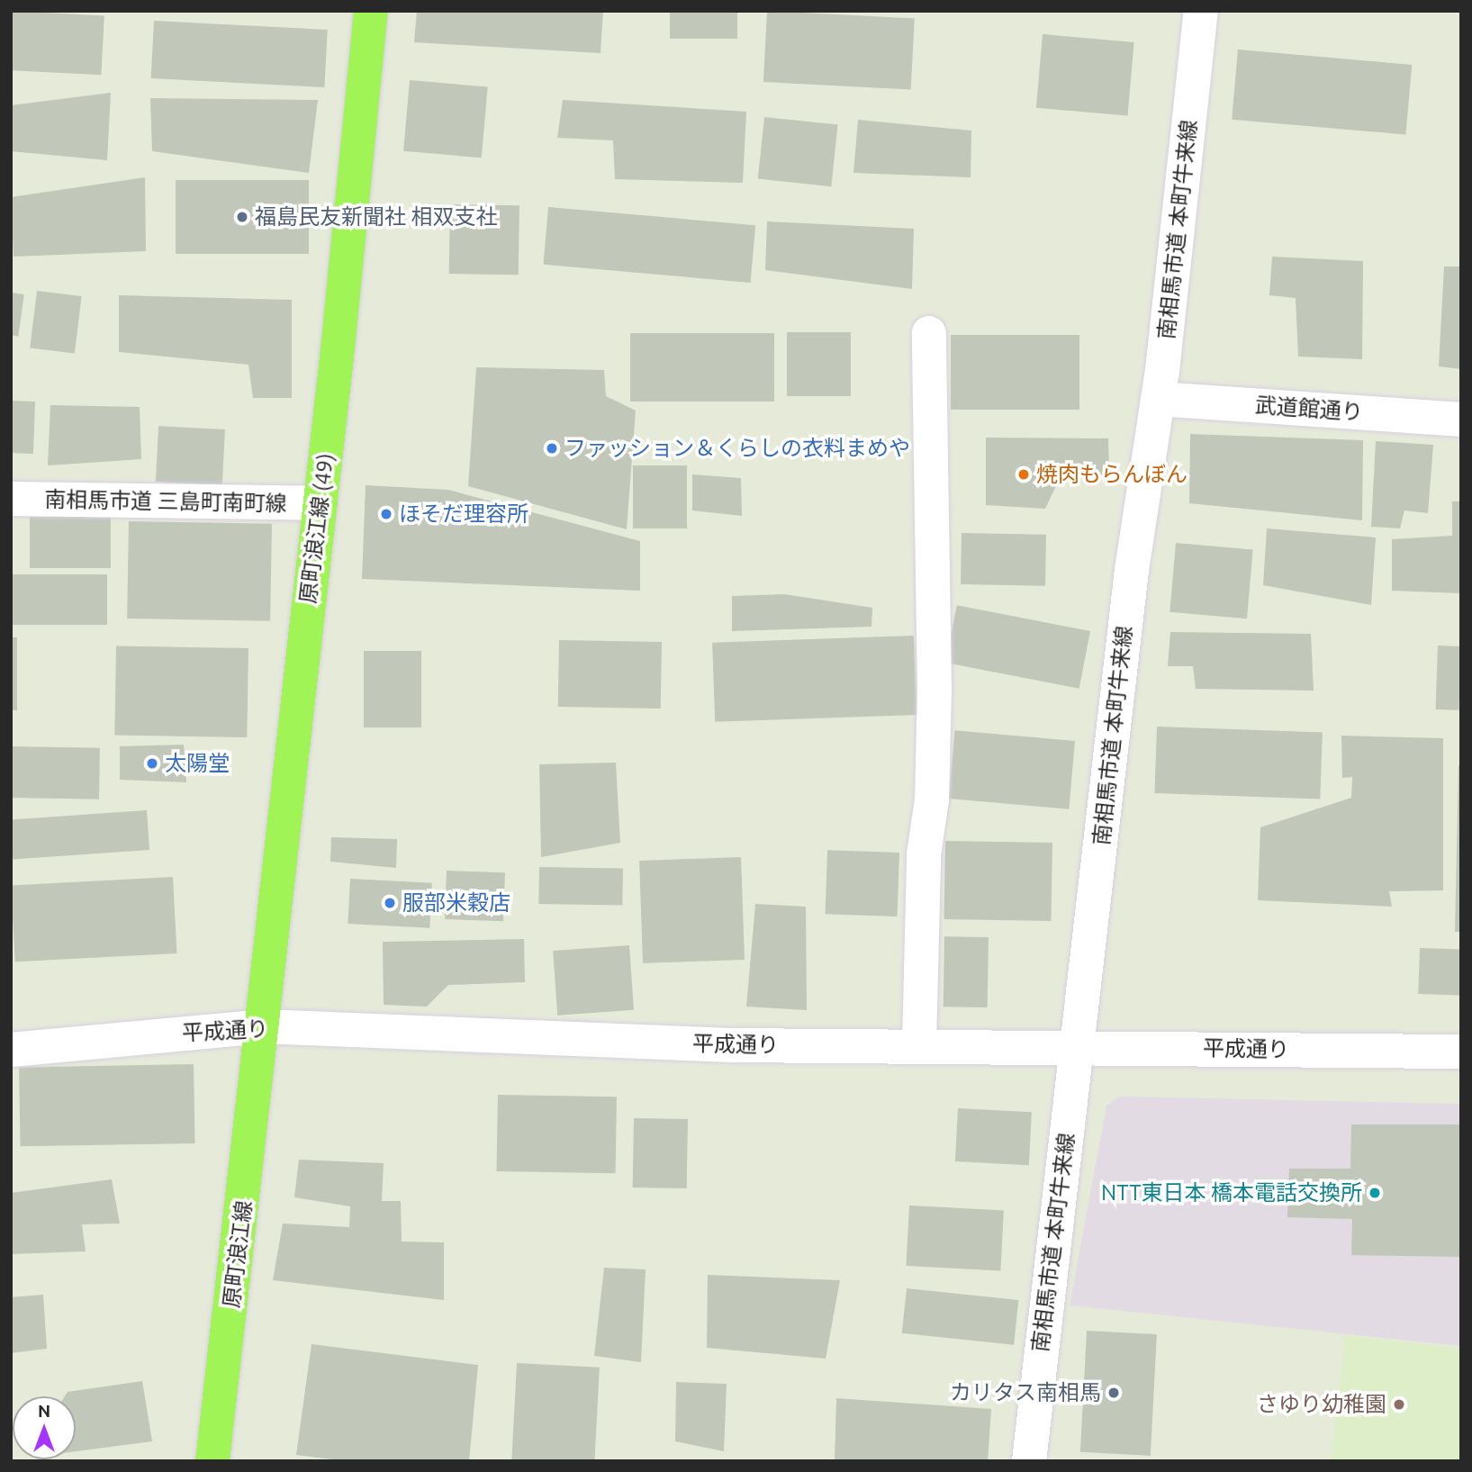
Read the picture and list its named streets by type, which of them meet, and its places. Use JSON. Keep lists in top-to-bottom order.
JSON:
{
  "streets": {
    "main road": ["原町浪江線 (49)", "原町浪江線"],
    "street": [
      "南相馬市道 本町牛来線",
      "武道館通り",
      "南相馬市道 三島町南町線",
      "平成通り"
    ]
  },
  "crossings": [
    ["南相馬市道 本町牛来線", "武道館通り"],
    ["南相馬市道 本町牛来線", "平成通り"],
    ["南相馬市道 三島町南町線", "原町浪江線 (49)"],
    ["原町浪江線 (49)", "平成通り"],
    ["原町浪江線 (49)", "原町浪江線"],
    ["平成通り", "原町浪江線"]
  ],
  "places": [
    "福島民友新聞社 相双支社",
    "ファッション＆くらしの衣料まめや",
    "焼肉もらんぼん",
    "ほそだ理容所",
    "太陽堂",
    "服部米穀店",
    "NTT東日本 橋本電話交換所",
    "カリタス南相馬",
    "さゆり幼稚園"
  ],
  "north": "top"
}
